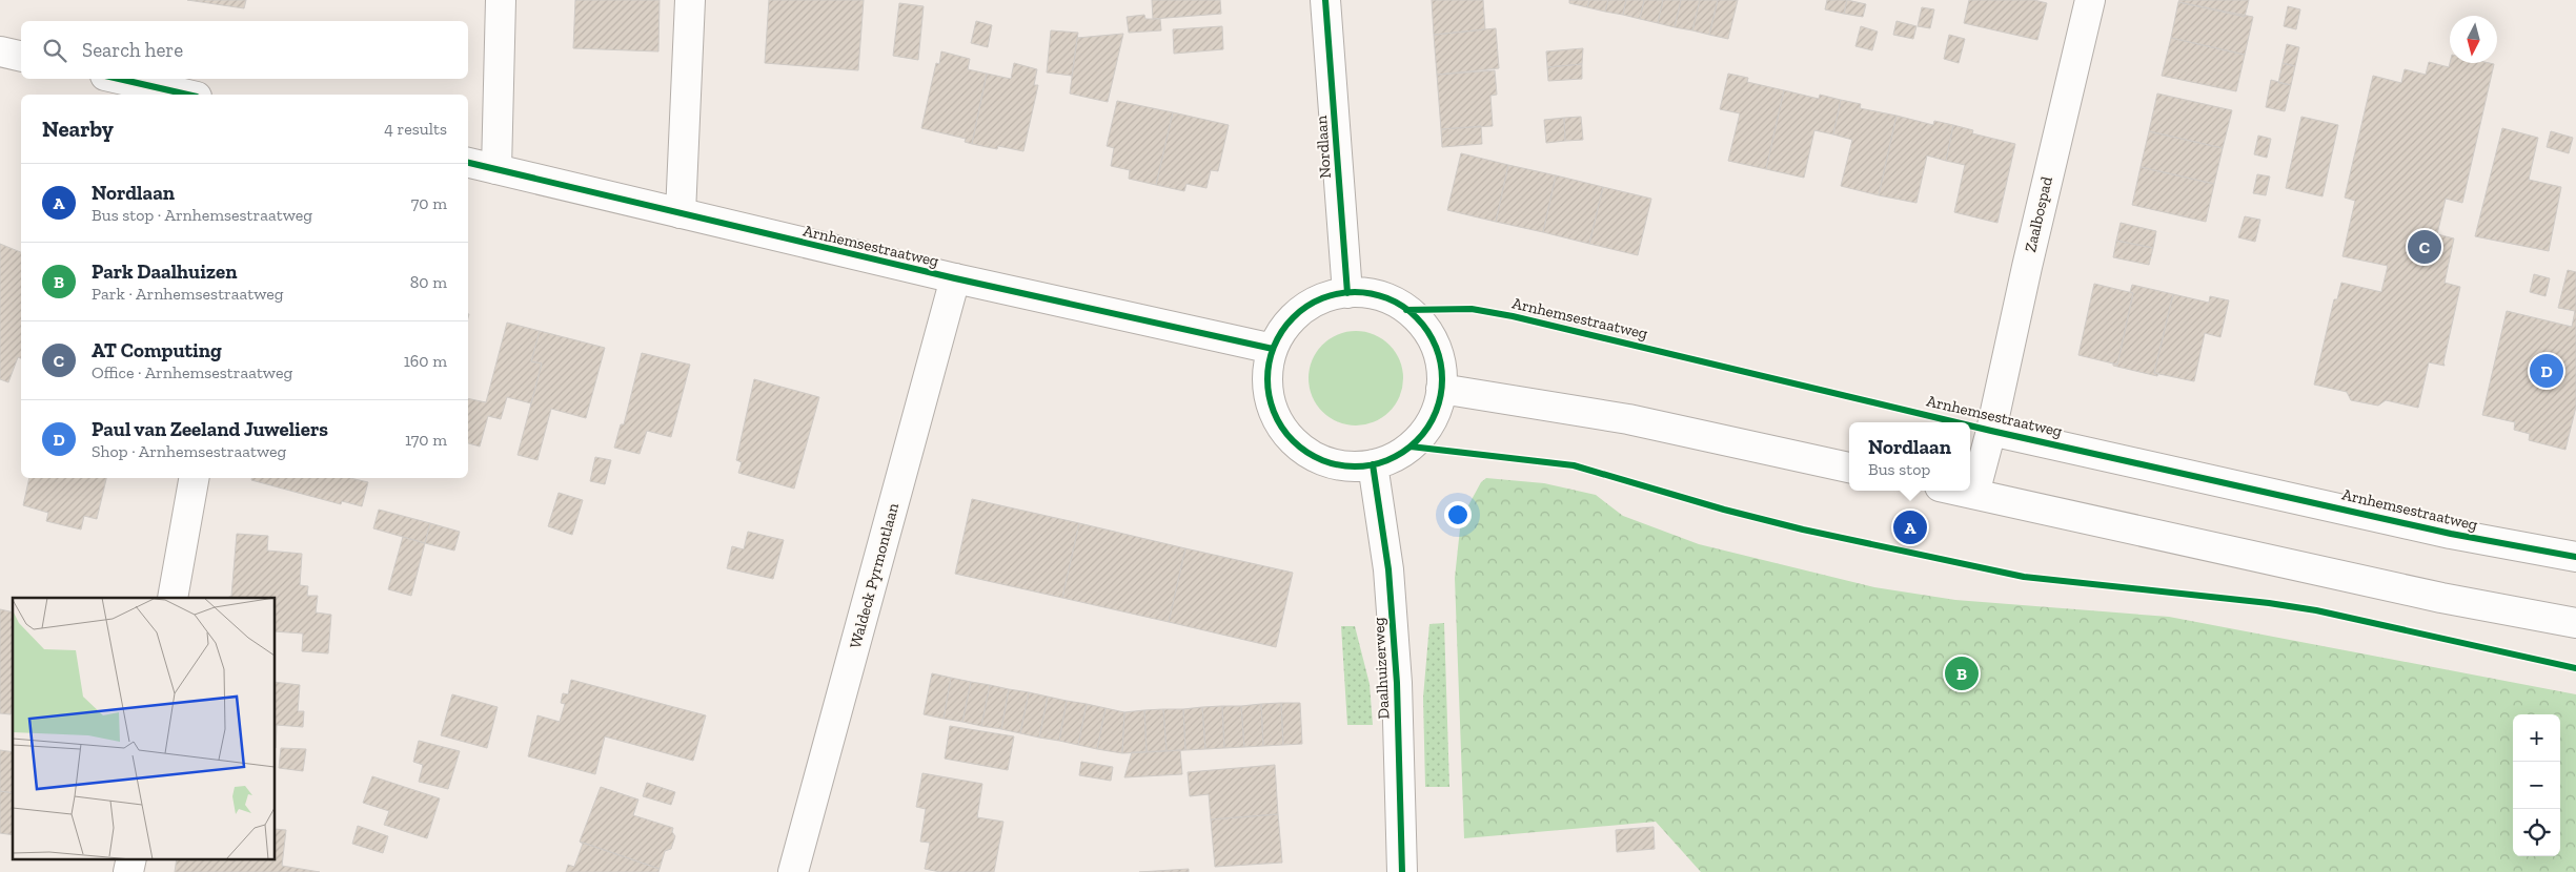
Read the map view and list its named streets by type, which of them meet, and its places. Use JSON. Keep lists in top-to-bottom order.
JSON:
{
  "streets": {
    "main road": [
      "Nordlaan",
      "Zaalbospad",
      "Arnhemsestraatweg",
      "Waldeck Pyrmontlaan",
      "Daalhuizerweg"
    ]
  },
  "crossings": [
    ["Nordlaan", "Arnhemsestraatweg"],
    ["Nordlaan", "Daalhuizerweg"],
    ["Zaalbospad", "Arnhemsestraatweg"],
    ["Arnhemsestraatweg", "Waldeck Pyrmontlaan"],
    ["Arnhemsestraatweg", "Daalhuizerweg"]
  ],
  "north": "bottom",
  "page": {
    "search": "Search here",
    "heading": ["Nearby", "4 results"],
    "list": [
      {
        "mark": "A",
        "name": "Nordlaan",
        "note": "Bus stop · Arnhemsestraatweg",
        "value": "70 m"
      },
      {
        "mark": "B",
        "name": "Park Daalhuizen",
        "note": "Park · Arnhemsestraatweg",
        "value": "80 m"
      },
      {
        "mark": "C",
        "name": "AT Computing",
        "note": "Office · Arnhemsestraatweg",
        "value": "160 m"
      },
      {
        "mark": "D",
        "name": "Paul van Zeeland Juweliers",
        "note": "Shop · Arnhemsestraatweg",
        "value": "170 m"
      }
    ],
    "pins": [
      "C",
      "D",
      "A",
      "B"
    ],
    "popup": ["Nordlaan", "Bus stop"],
    "map_buttons": ["+", "−"]
  }
}
